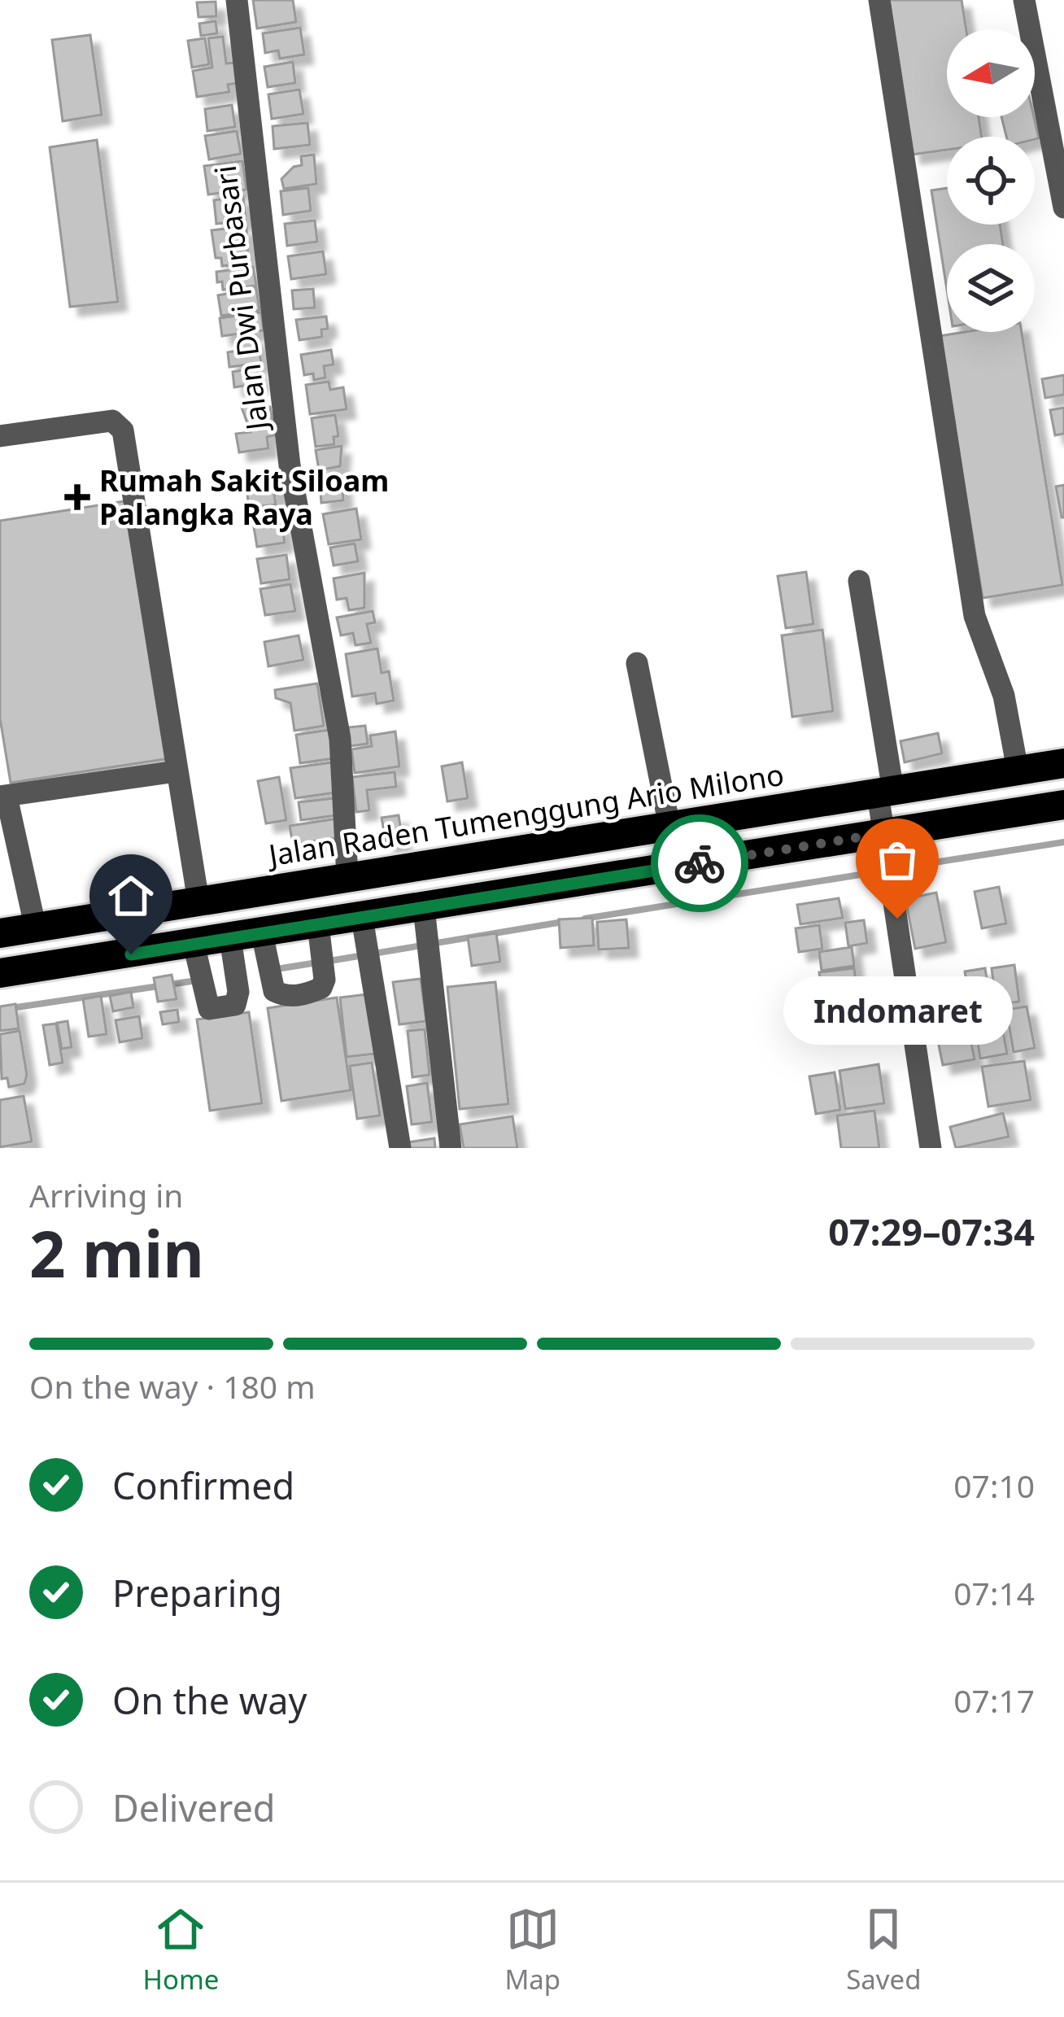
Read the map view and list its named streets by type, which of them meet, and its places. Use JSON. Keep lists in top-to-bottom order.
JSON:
{
  "streets": {
    "highway": ["Jalan Raden Tumenggung Ario Milono"],
    "street": ["Jalan Dwi Purbasari"]
  },
  "crossings": [
    ["Jalan Dwi Purbasari", "Jalan Raden Tumenggung Ario Milono"]
  ],
  "places": {
    "health": ["Rumah Sakit Siloam Palangka Raya"],
    "other": ["Indomaret"]
  },
  "north": "left",
  "page": {
    "bubble": "Indomaret",
    "heading": ["2 min", "Arriving in", "07:29–07:34"],
    "bar": "On the way · 180 m",
    "list": [
      ["Confirmed", "07:10"],
      ["Preparing", "07:14"],
      ["On the way", "07:17"],
      "Delivered"
    ],
    "tabs": ["Home", "Map", "Saved"]
  }
}
